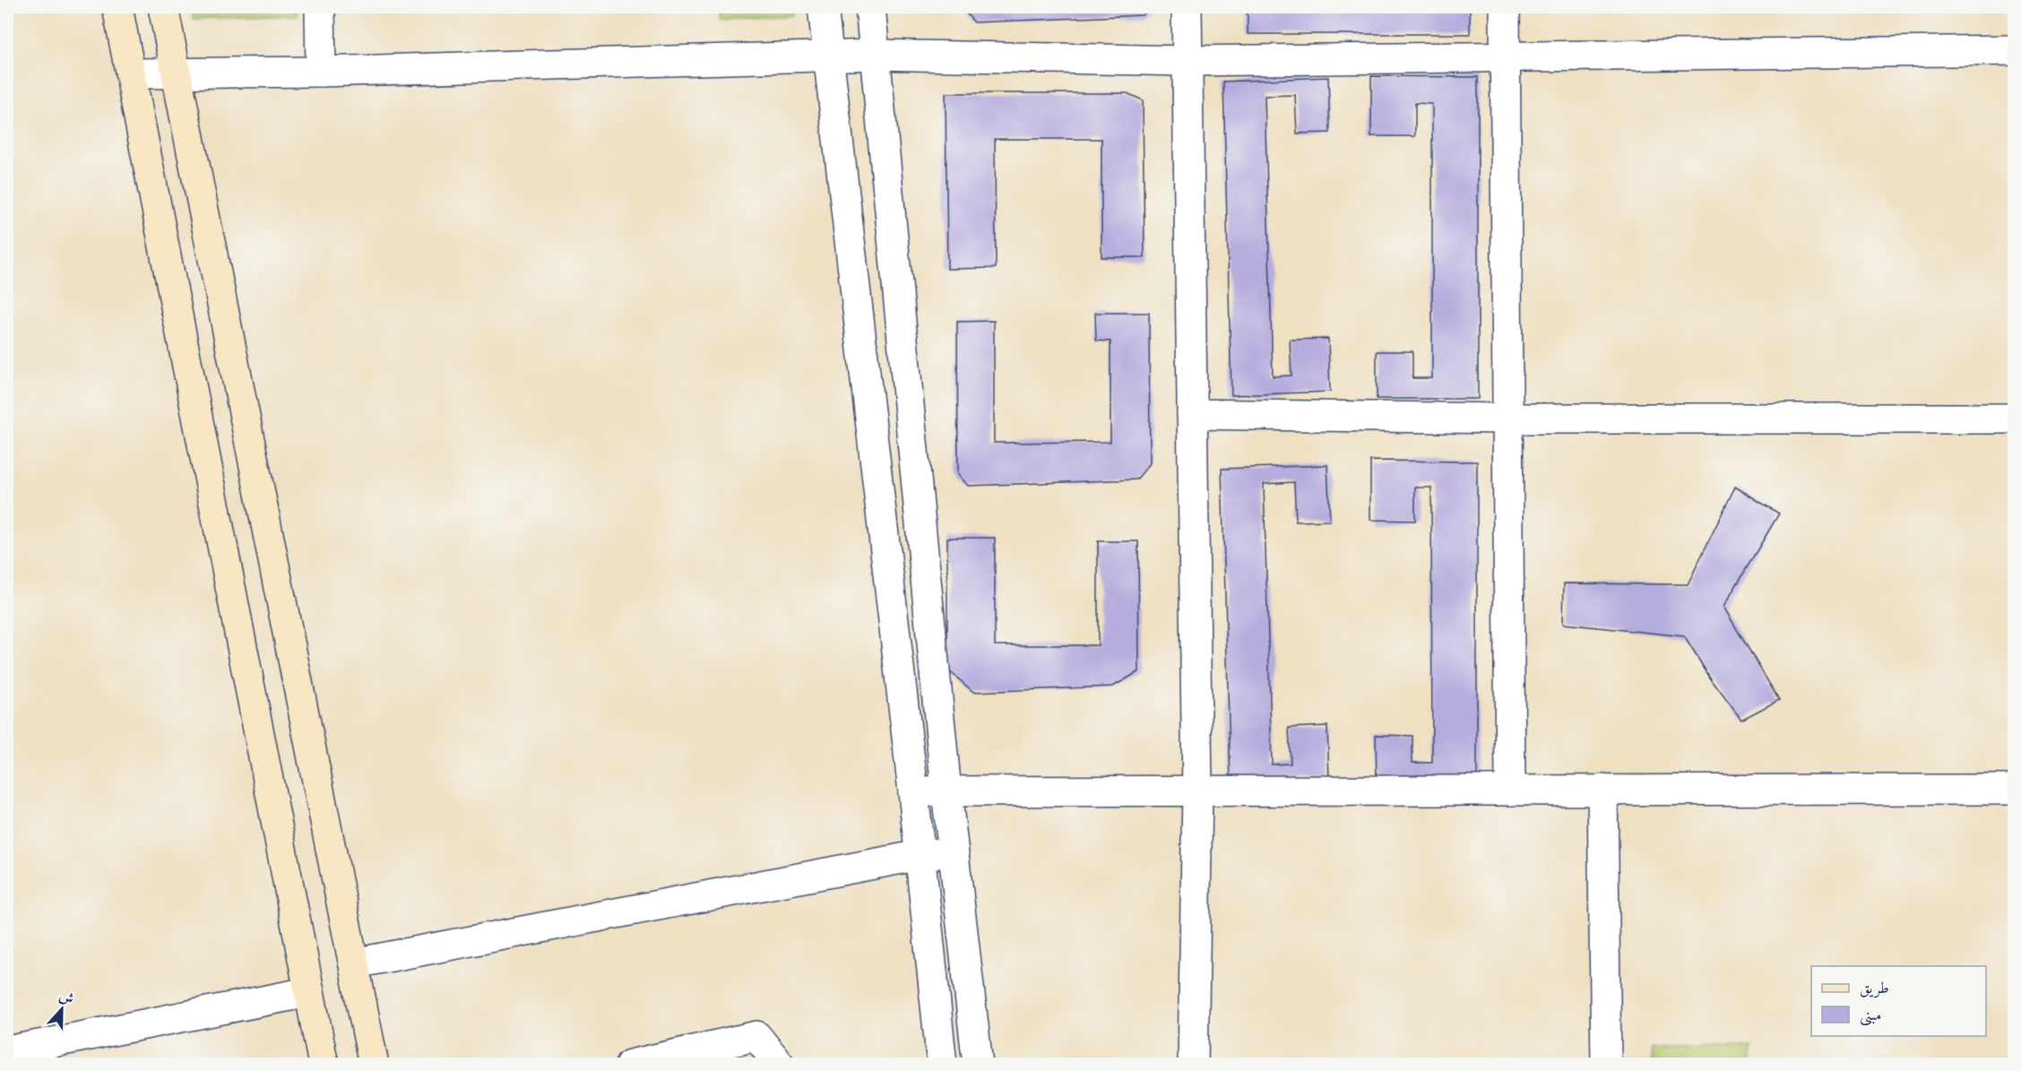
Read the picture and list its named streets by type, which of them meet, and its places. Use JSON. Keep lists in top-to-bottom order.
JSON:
{
  "legend": ["طريق", "مبنى"],
  "north": "top"
}
